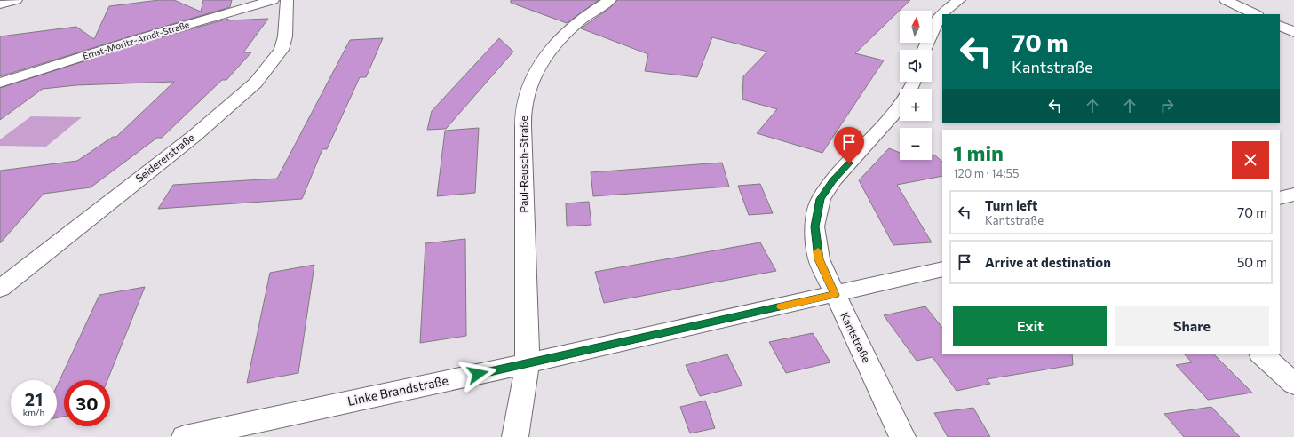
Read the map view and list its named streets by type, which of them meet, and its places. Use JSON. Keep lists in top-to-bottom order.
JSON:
{
  "streets": {
    "street": [
      "Ernst-Moritz-Arndt-Straße",
      "Seidererstraße",
      "Paul-Reusch-Straße",
      "Kantstraße",
      "Linke Brandstraße"
    ]
  },
  "crossings": [
    ["Paul-Reusch-Straße", "Linke Brandstraße"],
    ["Kantstraße", "Linke Brandstraße"]
  ],
  "north": "top",
  "page": {
    "map_buttons": ["+", "−"],
    "turn": ["70 m", "Kantstraße"],
    "heading": ["1 min", "120 m · 14:55"],
    "list": [
      {
        "name": "Turn left",
        "note": "Kantstraße",
        "value": "70 m"
      },
      {
        "name": "Arrive at destination",
        "value": "50 m"
      }
    ],
    "buttons": ["Exit", "Share"],
    "speed": "21 km/h",
    "limit": "30"
  }
}
